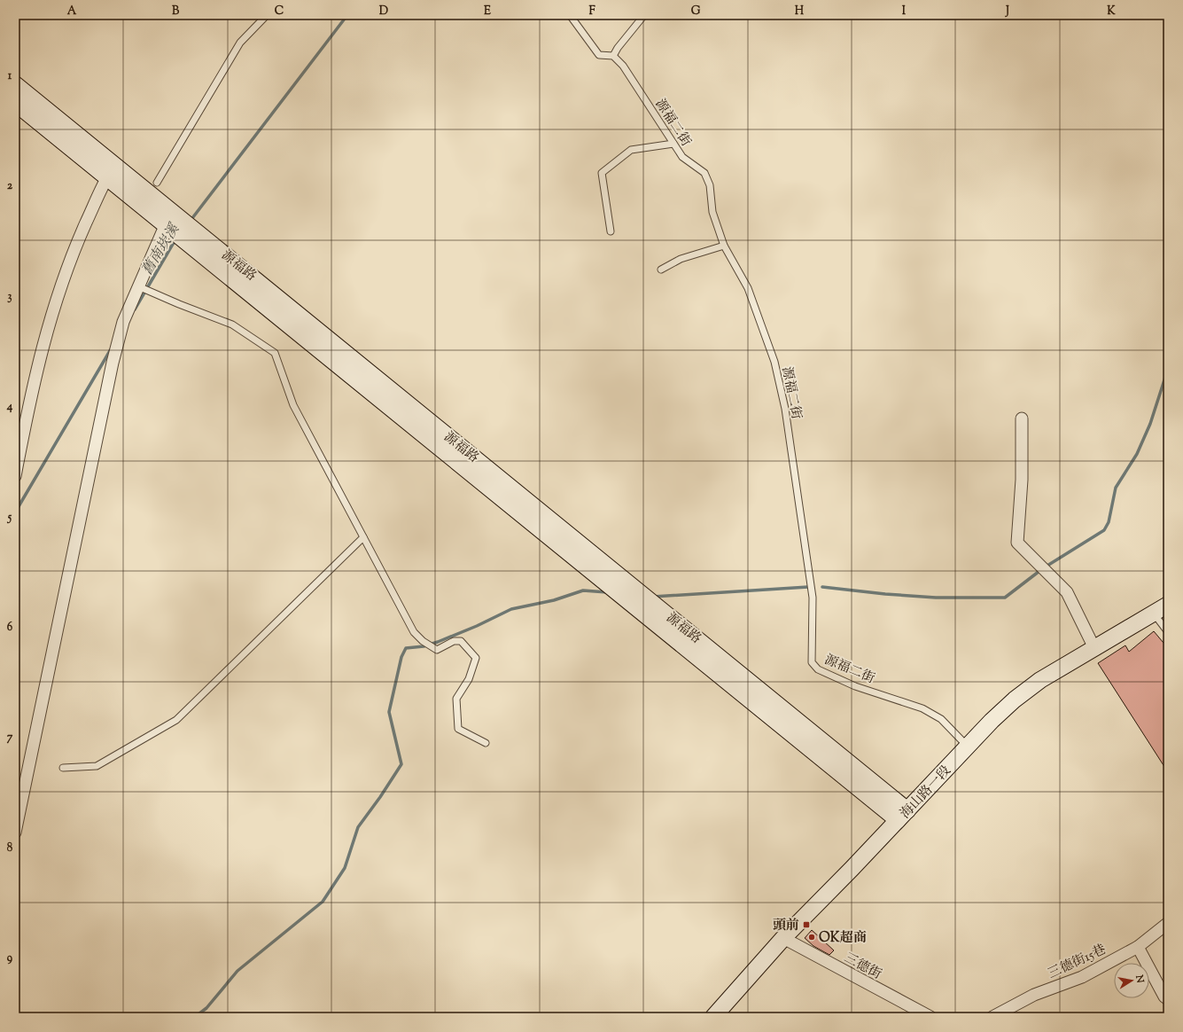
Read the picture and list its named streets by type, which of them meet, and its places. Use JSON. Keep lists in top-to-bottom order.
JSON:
{
  "streets": {
    "street": [
      "源福路",
      "海山路一段",
      "三德街15巷",
      "三德街"
    ],
    "lane": ["源福二街"]
  },
  "crossings": [
    ["源福二街", "海山路一段"],
    ["源福路", "海山路一段"],
    ["海山路一段", "三德街"]
  ],
  "water": ["舊南崁溪"],
  "places": {
    "transit": ["頭前"],
    "other": ["OK超商"]
  },
  "north": "right",
  "grid": {
    "columns": [
      "A",
      "B",
      "C",
      "D",
      "E",
      "F",
      "G",
      "H",
      "I",
      "J",
      "K"
    ],
    "rows": [
      "1",
      "2",
      "3",
      "4",
      "5",
      "6",
      "7",
      "8",
      "9"
    ]
  }
}
